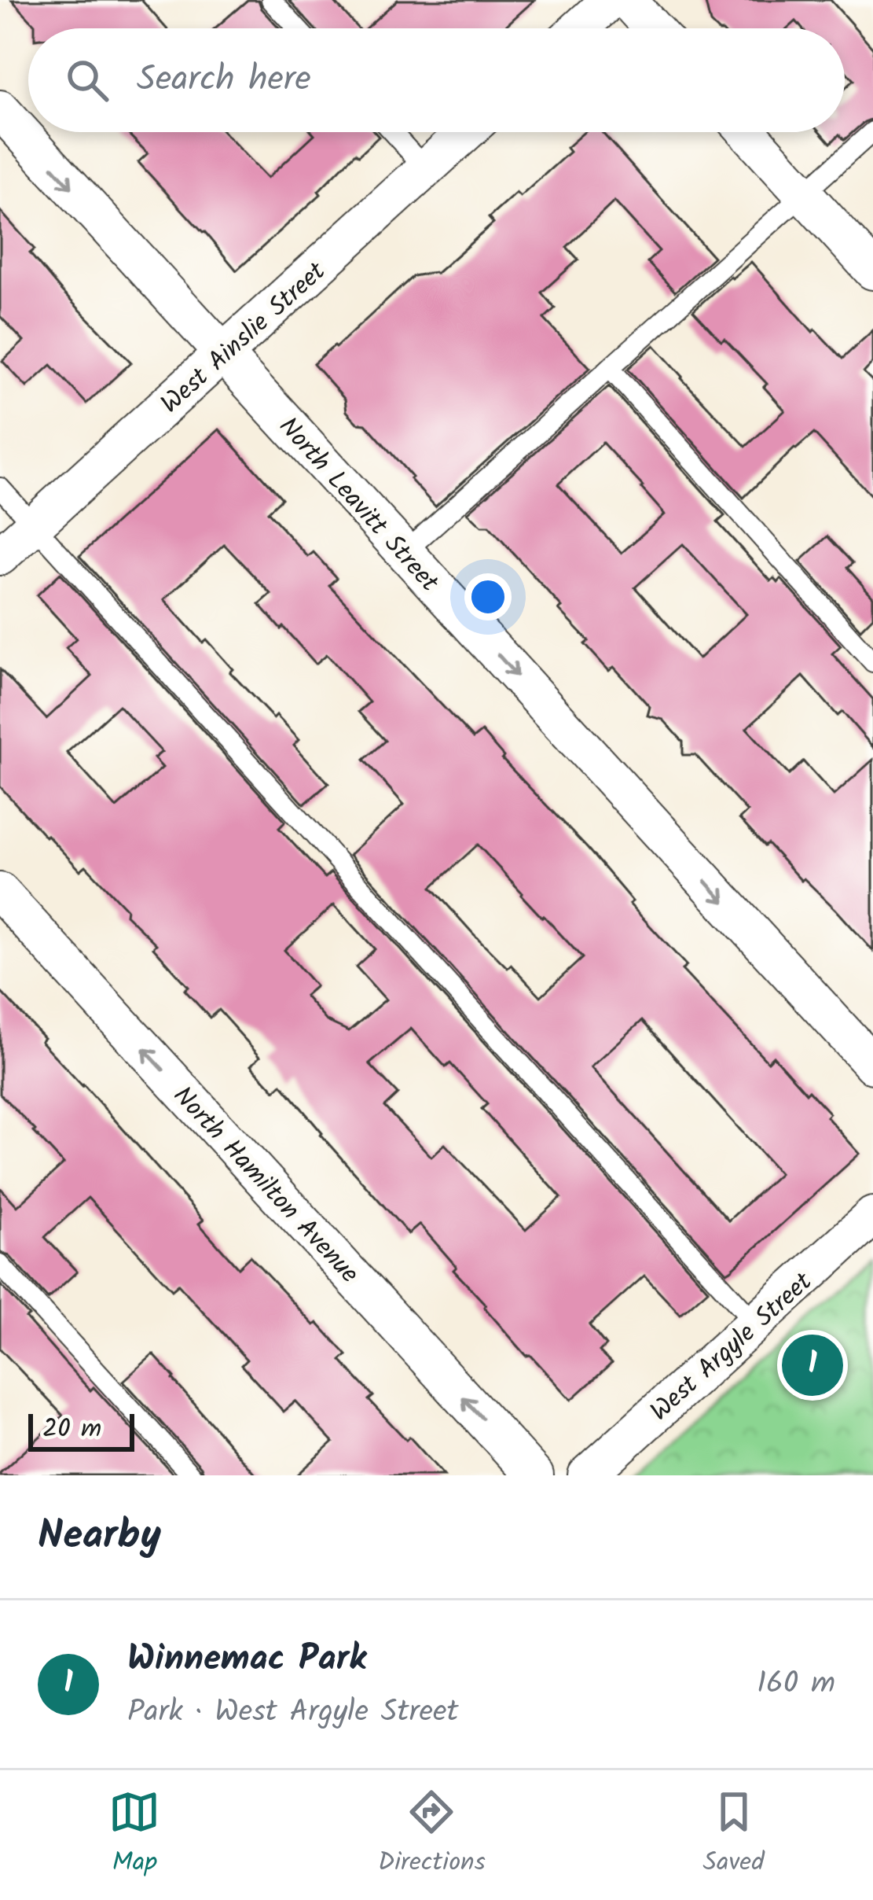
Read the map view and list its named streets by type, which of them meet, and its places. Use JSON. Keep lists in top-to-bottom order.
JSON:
{
  "streets": {
    "street": [
      "West Ainslie Street",
      "North Leavitt Street",
      "North Hamilton Avenue",
      "West Argyle Street"
    ]
  },
  "crossings": [
    ["West Ainslie Street", "North Leavitt Street"]
  ],
  "one_way": ["North Leavitt Street", "North Hamilton Avenue"],
  "scale_bar": "20 m",
  "page": {
    "search": "Search here",
    "pins": "1",
    "scale": "20 m",
    "heading": "Nearby",
    "list": [
      {
        "mark": "1",
        "name": "Winnemac Park",
        "note": "Park · West Argyle Street",
        "value": "160 m"
      }
    ],
    "nav": ["Map", "Directions", "Saved"]
  }
}
